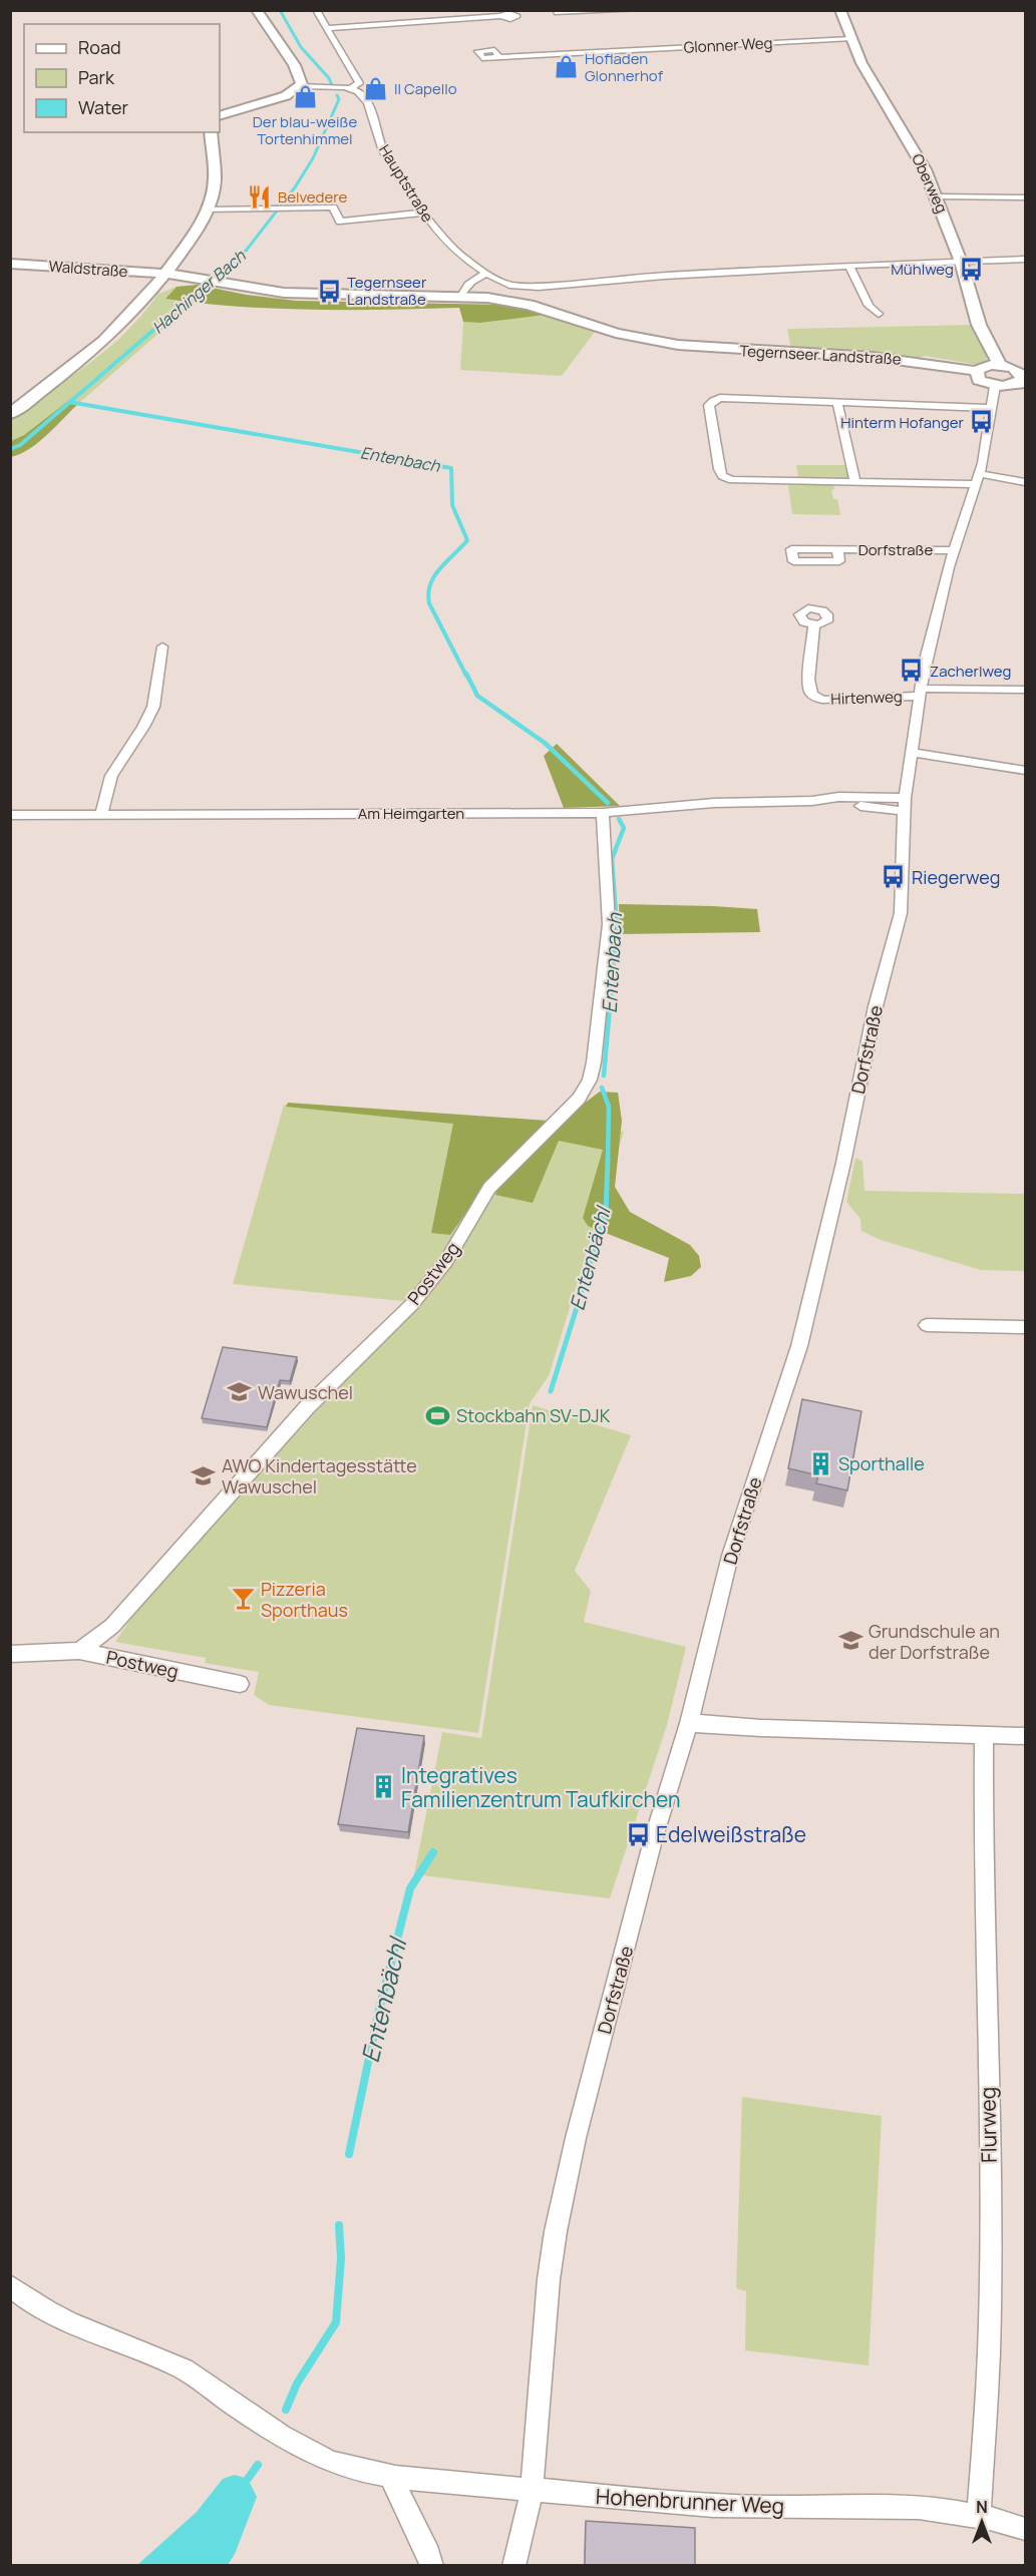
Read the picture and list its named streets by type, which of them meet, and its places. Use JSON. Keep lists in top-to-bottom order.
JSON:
{
  "streets": {
    "main road": ["Oberweg", "Waldstraße", "Tegernseer Landstraße"],
    "street": [
      "Glonner Weg",
      "Hauptstraße",
      "Dorfstraße",
      "Hirtenweg",
      "Am Heimgarten",
      "Postweg",
      "Flurweg",
      "Hohenbrunner Weg"
    ]
  },
  "crossings": [
    ["Glonner Weg", "Oberweg"],
    ["Oberweg", "Tegernseer Landstraße"],
    ["Waldstraße", "Tegernseer Landstraße"],
    ["Dorfstraße", "Hirtenweg"],
    ["Dorfstraße", "Am Heimgarten"],
    ["Dorfstraße", "Hohenbrunner Weg"],
    ["Am Heimgarten", "Postweg"],
    ["Flurweg", "Hohenbrunner Weg"]
  ],
  "water": ["Hachinger Bach", "Entenbach", "Entenbächl"],
  "places": {
    "shop": ["Hofladen Glonnerhof", "Il Capello", "Der blau-weiße Tortenhimmel"],
    "restaurant": ["Belvedere"],
    "bus stop": [
      "Mühlweg",
      "Tegernseer Landstraße",
      "Hinterm Hofanger",
      "Zacherlweg",
      "Riegerweg",
      "Edelweißstraße"
    ],
    "school or university": ["Wawuschel", "AWO Kindertagesstätte Wawuschel", "Grundschule an der Dorfstraße"],
    "sports": ["Stockbahn SV-DJK"],
    "building": ["Sporthalle", "Integratives Familienzentrum Taufkirchen"],
    "bar": ["Pizzeria Sporthaus"]
  },
  "legend": ["Road", "Park", "Water"],
  "north": "top"
}
